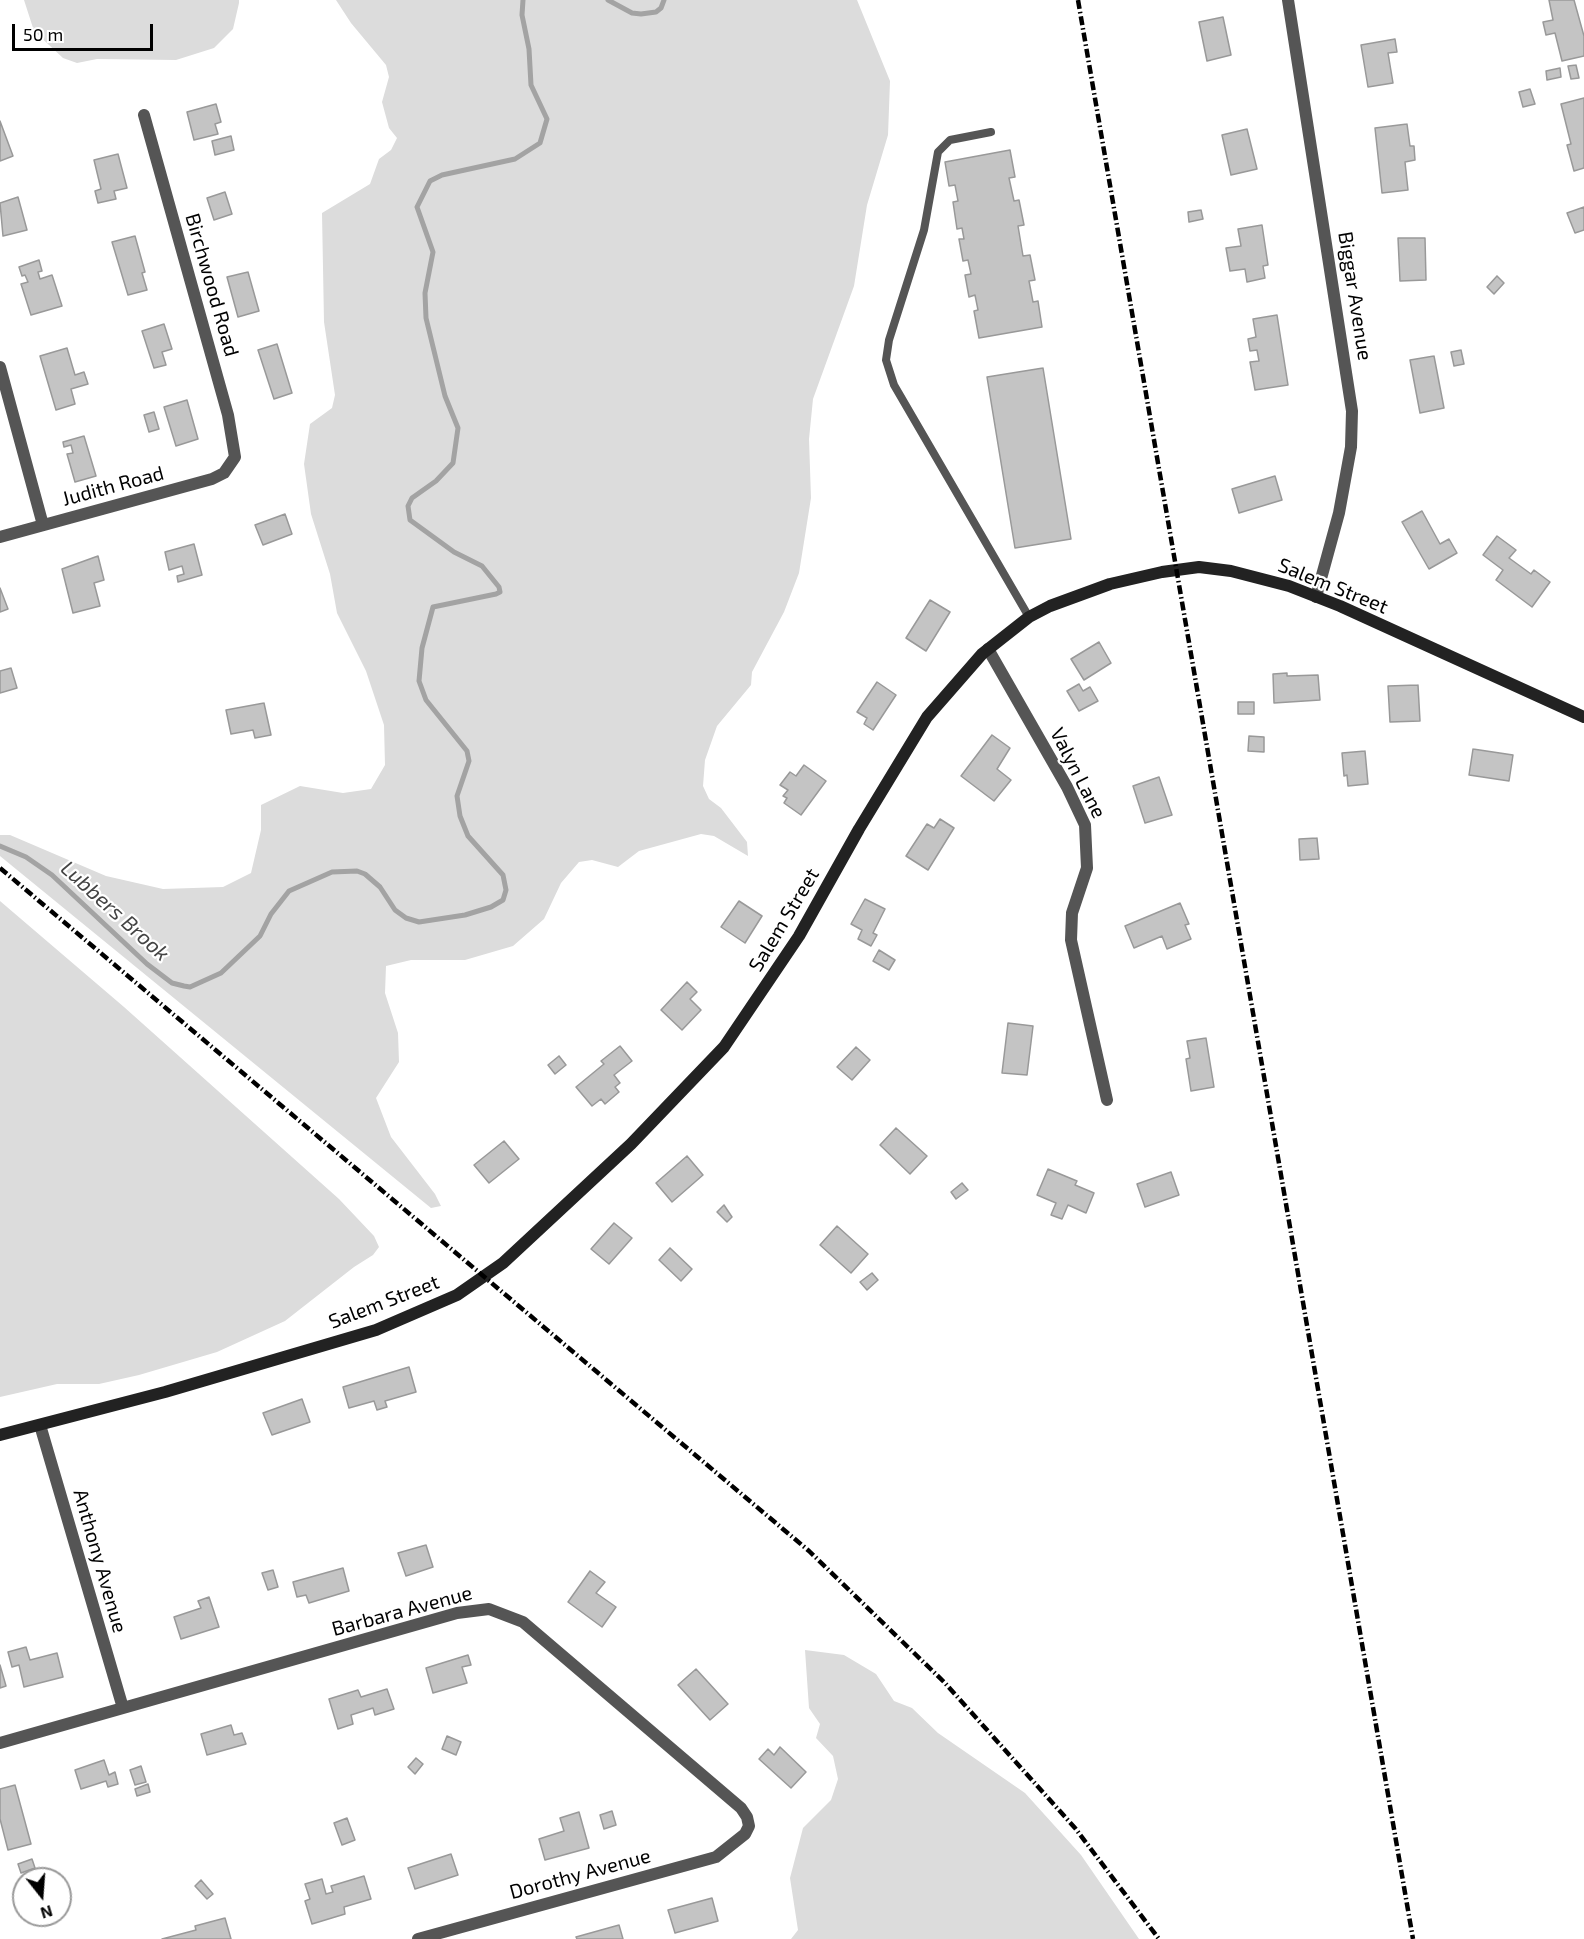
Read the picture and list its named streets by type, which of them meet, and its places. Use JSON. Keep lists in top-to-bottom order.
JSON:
{
  "streets": {
    "street": [
      "Birchwood Road",
      "Biggar Avenue",
      "Judith Road",
      "Salem Street",
      "Valyn Lane",
      "Anthony Avenue",
      "Barbara Avenue",
      "Dorothy Avenue"
    ]
  },
  "crossings": [
    ["Birchwood Road", "Judith Road"],
    ["Biggar Avenue", "Salem Street"],
    ["Salem Street", "Valyn Lane"],
    ["Salem Street", "Anthony Avenue"],
    ["Anthony Avenue", "Barbara Avenue"],
    ["Barbara Avenue", "Dorothy Avenue"]
  ],
  "water": ["Lubbers Brook"],
  "scale_bar": "50 m",
  "north": "bottom"
}
